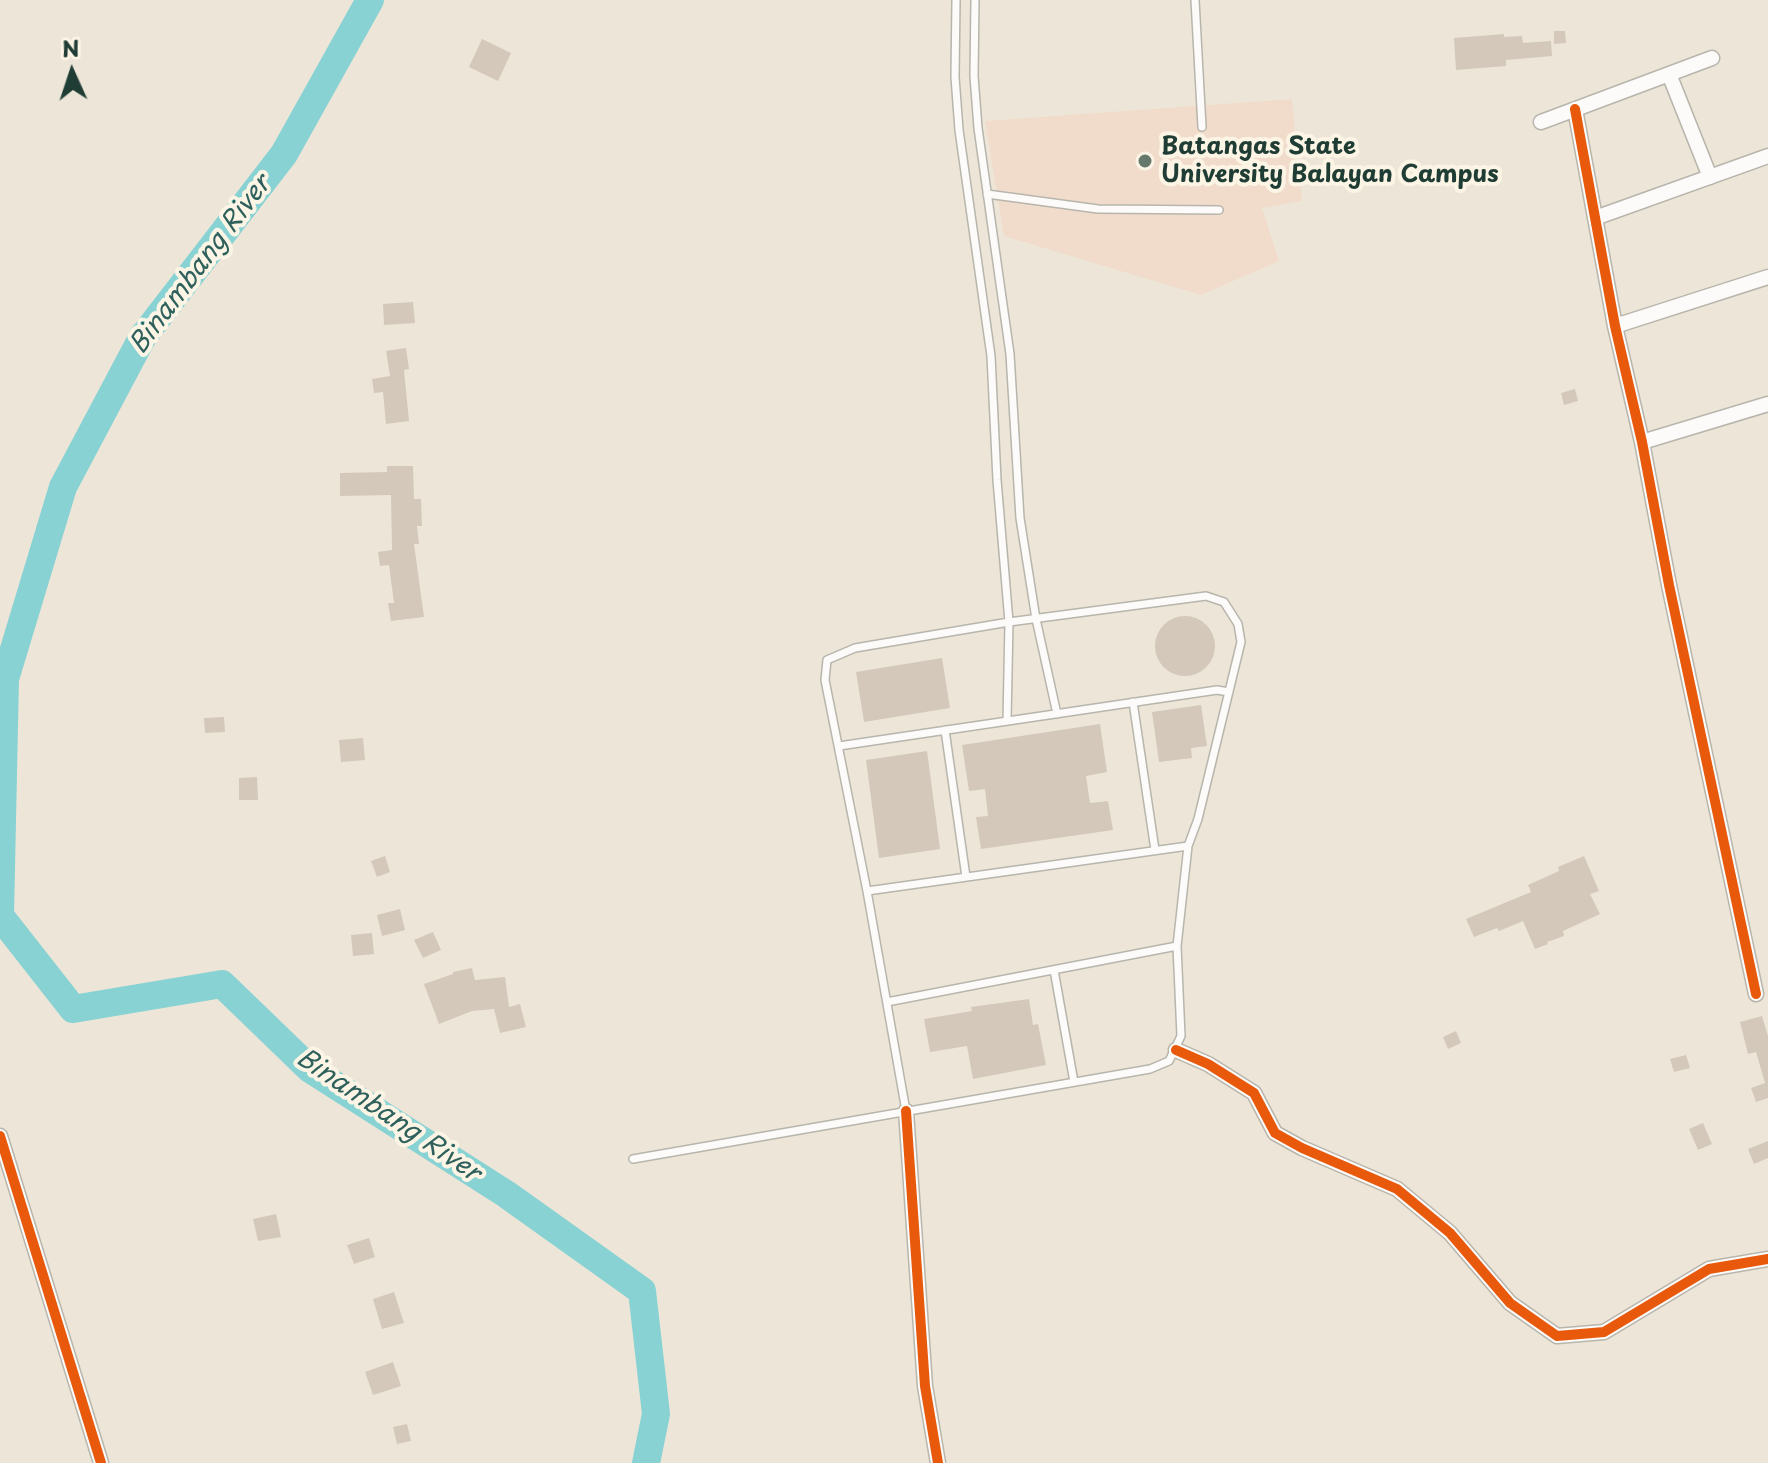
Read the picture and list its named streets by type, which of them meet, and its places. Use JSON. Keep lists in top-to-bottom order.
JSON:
{
  "water": ["Binambang River"],
  "places": ["Batangas State University Balayan Campus"],
  "north": "top"
}
